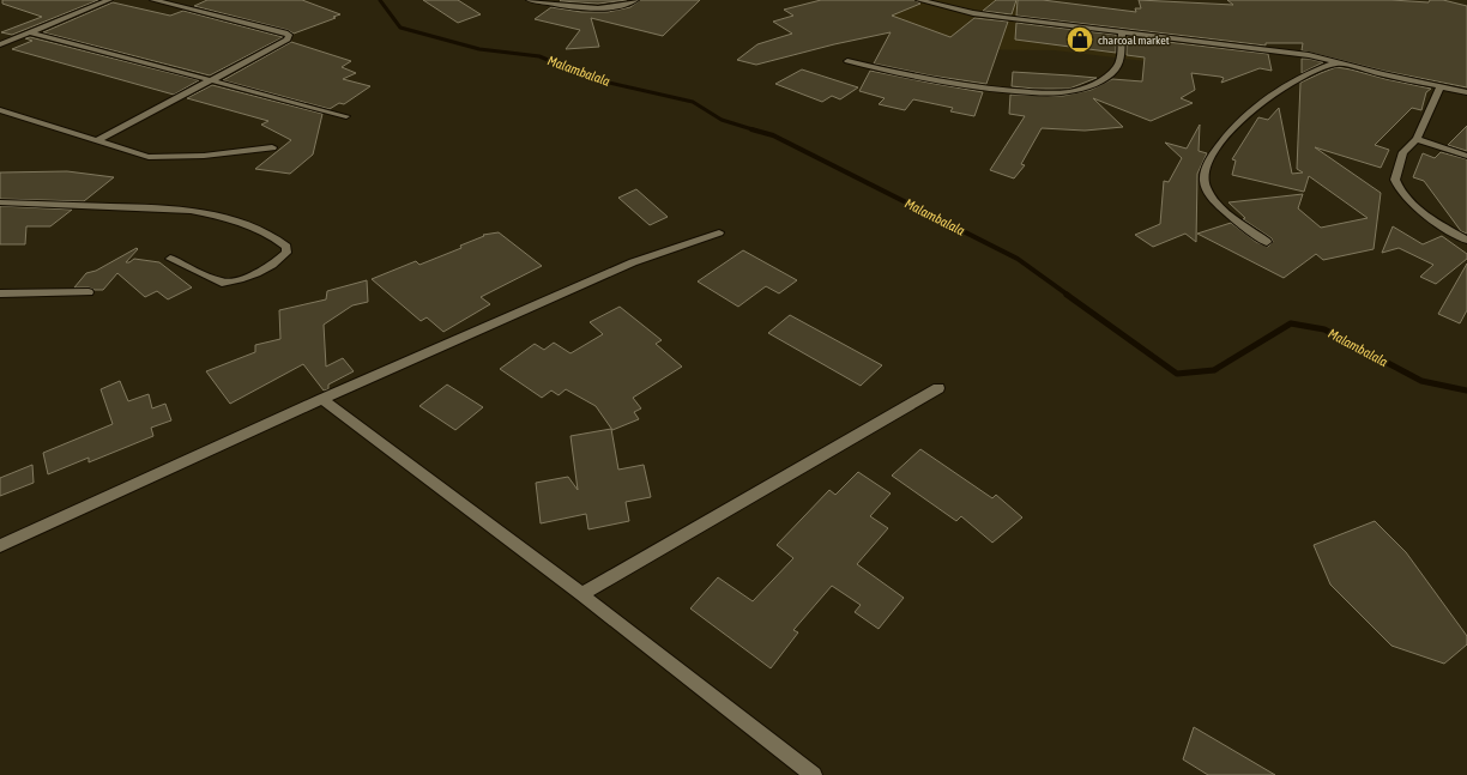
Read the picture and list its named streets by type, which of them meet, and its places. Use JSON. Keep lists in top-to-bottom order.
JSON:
{
  "water": ["Malambalala"],
  "places": {
    "shop": ["charcoal market"]
  }
}
